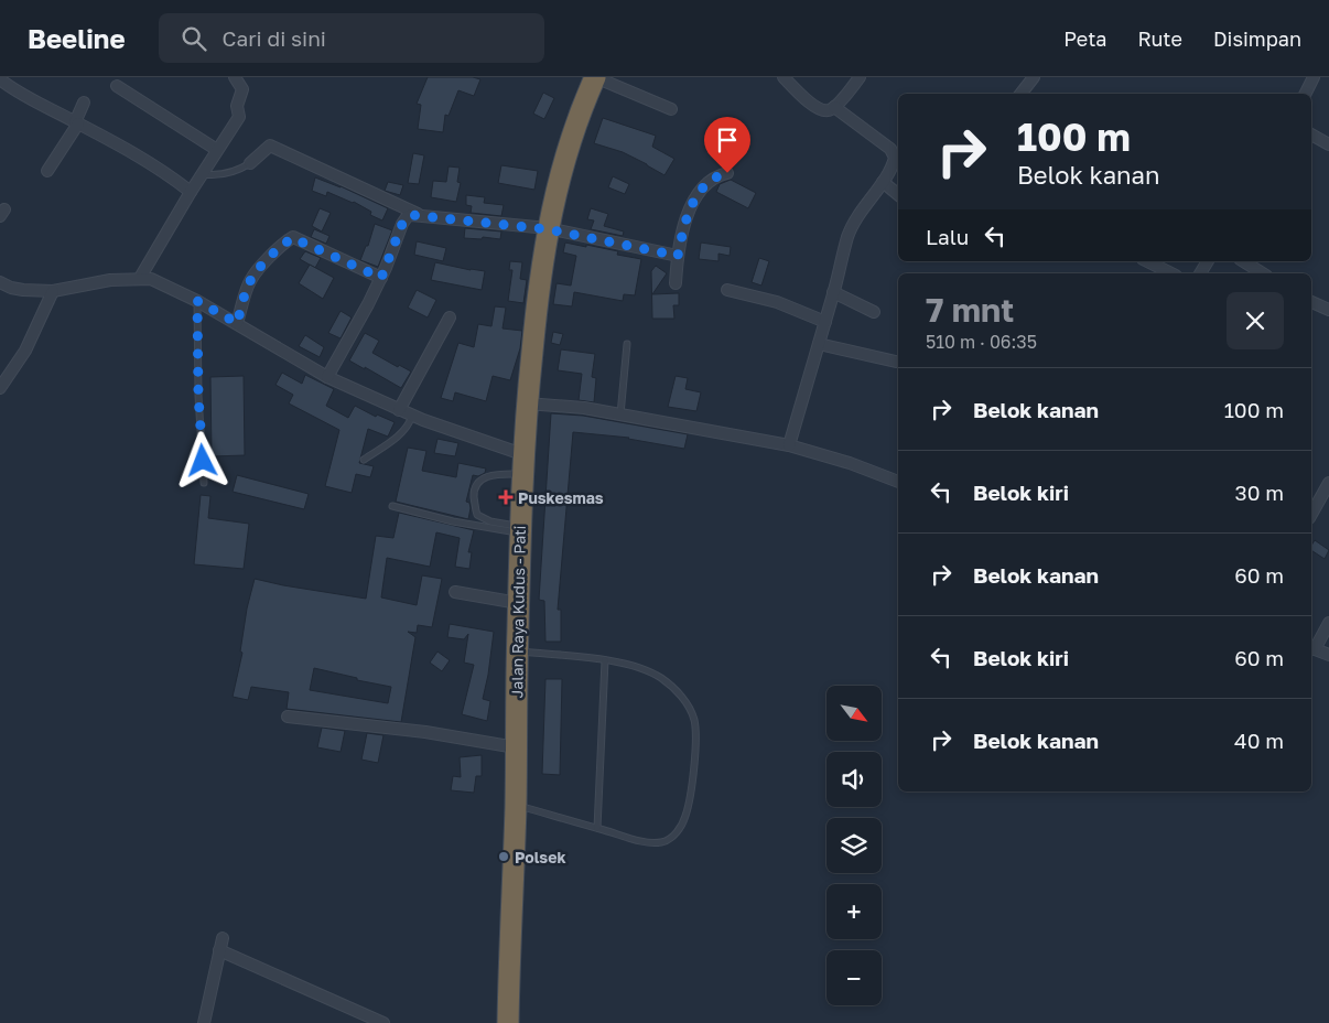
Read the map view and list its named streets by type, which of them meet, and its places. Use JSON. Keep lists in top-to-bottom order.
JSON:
{
  "streets": {
    "highway": ["Jalan Raya Kudus - Pati"]
  },
  "places": {
    "health": ["Puskesmas"],
    "other": ["Polsek"]
  },
  "north": "bottom right",
  "page": {
    "header": "Beeline",
    "search": "Cari di sini",
    "nav": ["Peta", "Rute", "Disimpan"],
    "turn": ["100 m", "Belok kanan"],
    "then": "Lalu",
    "heading": ["7 mnt", "510 m · 06:35"],
    "list": [
      {
        "name": "Belok kanan",
        "value": "100 m"
      },
      {
        "name": "Belok kiri",
        "value": "30 m"
      },
      {
        "name": "Belok kanan",
        "value": "60 m"
      },
      {
        "name": "Belok kiri",
        "value": "60 m"
      },
      {
        "name": "Belok kanan",
        "value": "40 m"
      }
    ],
    "map_buttons": ["+", "−"]
  }
}
